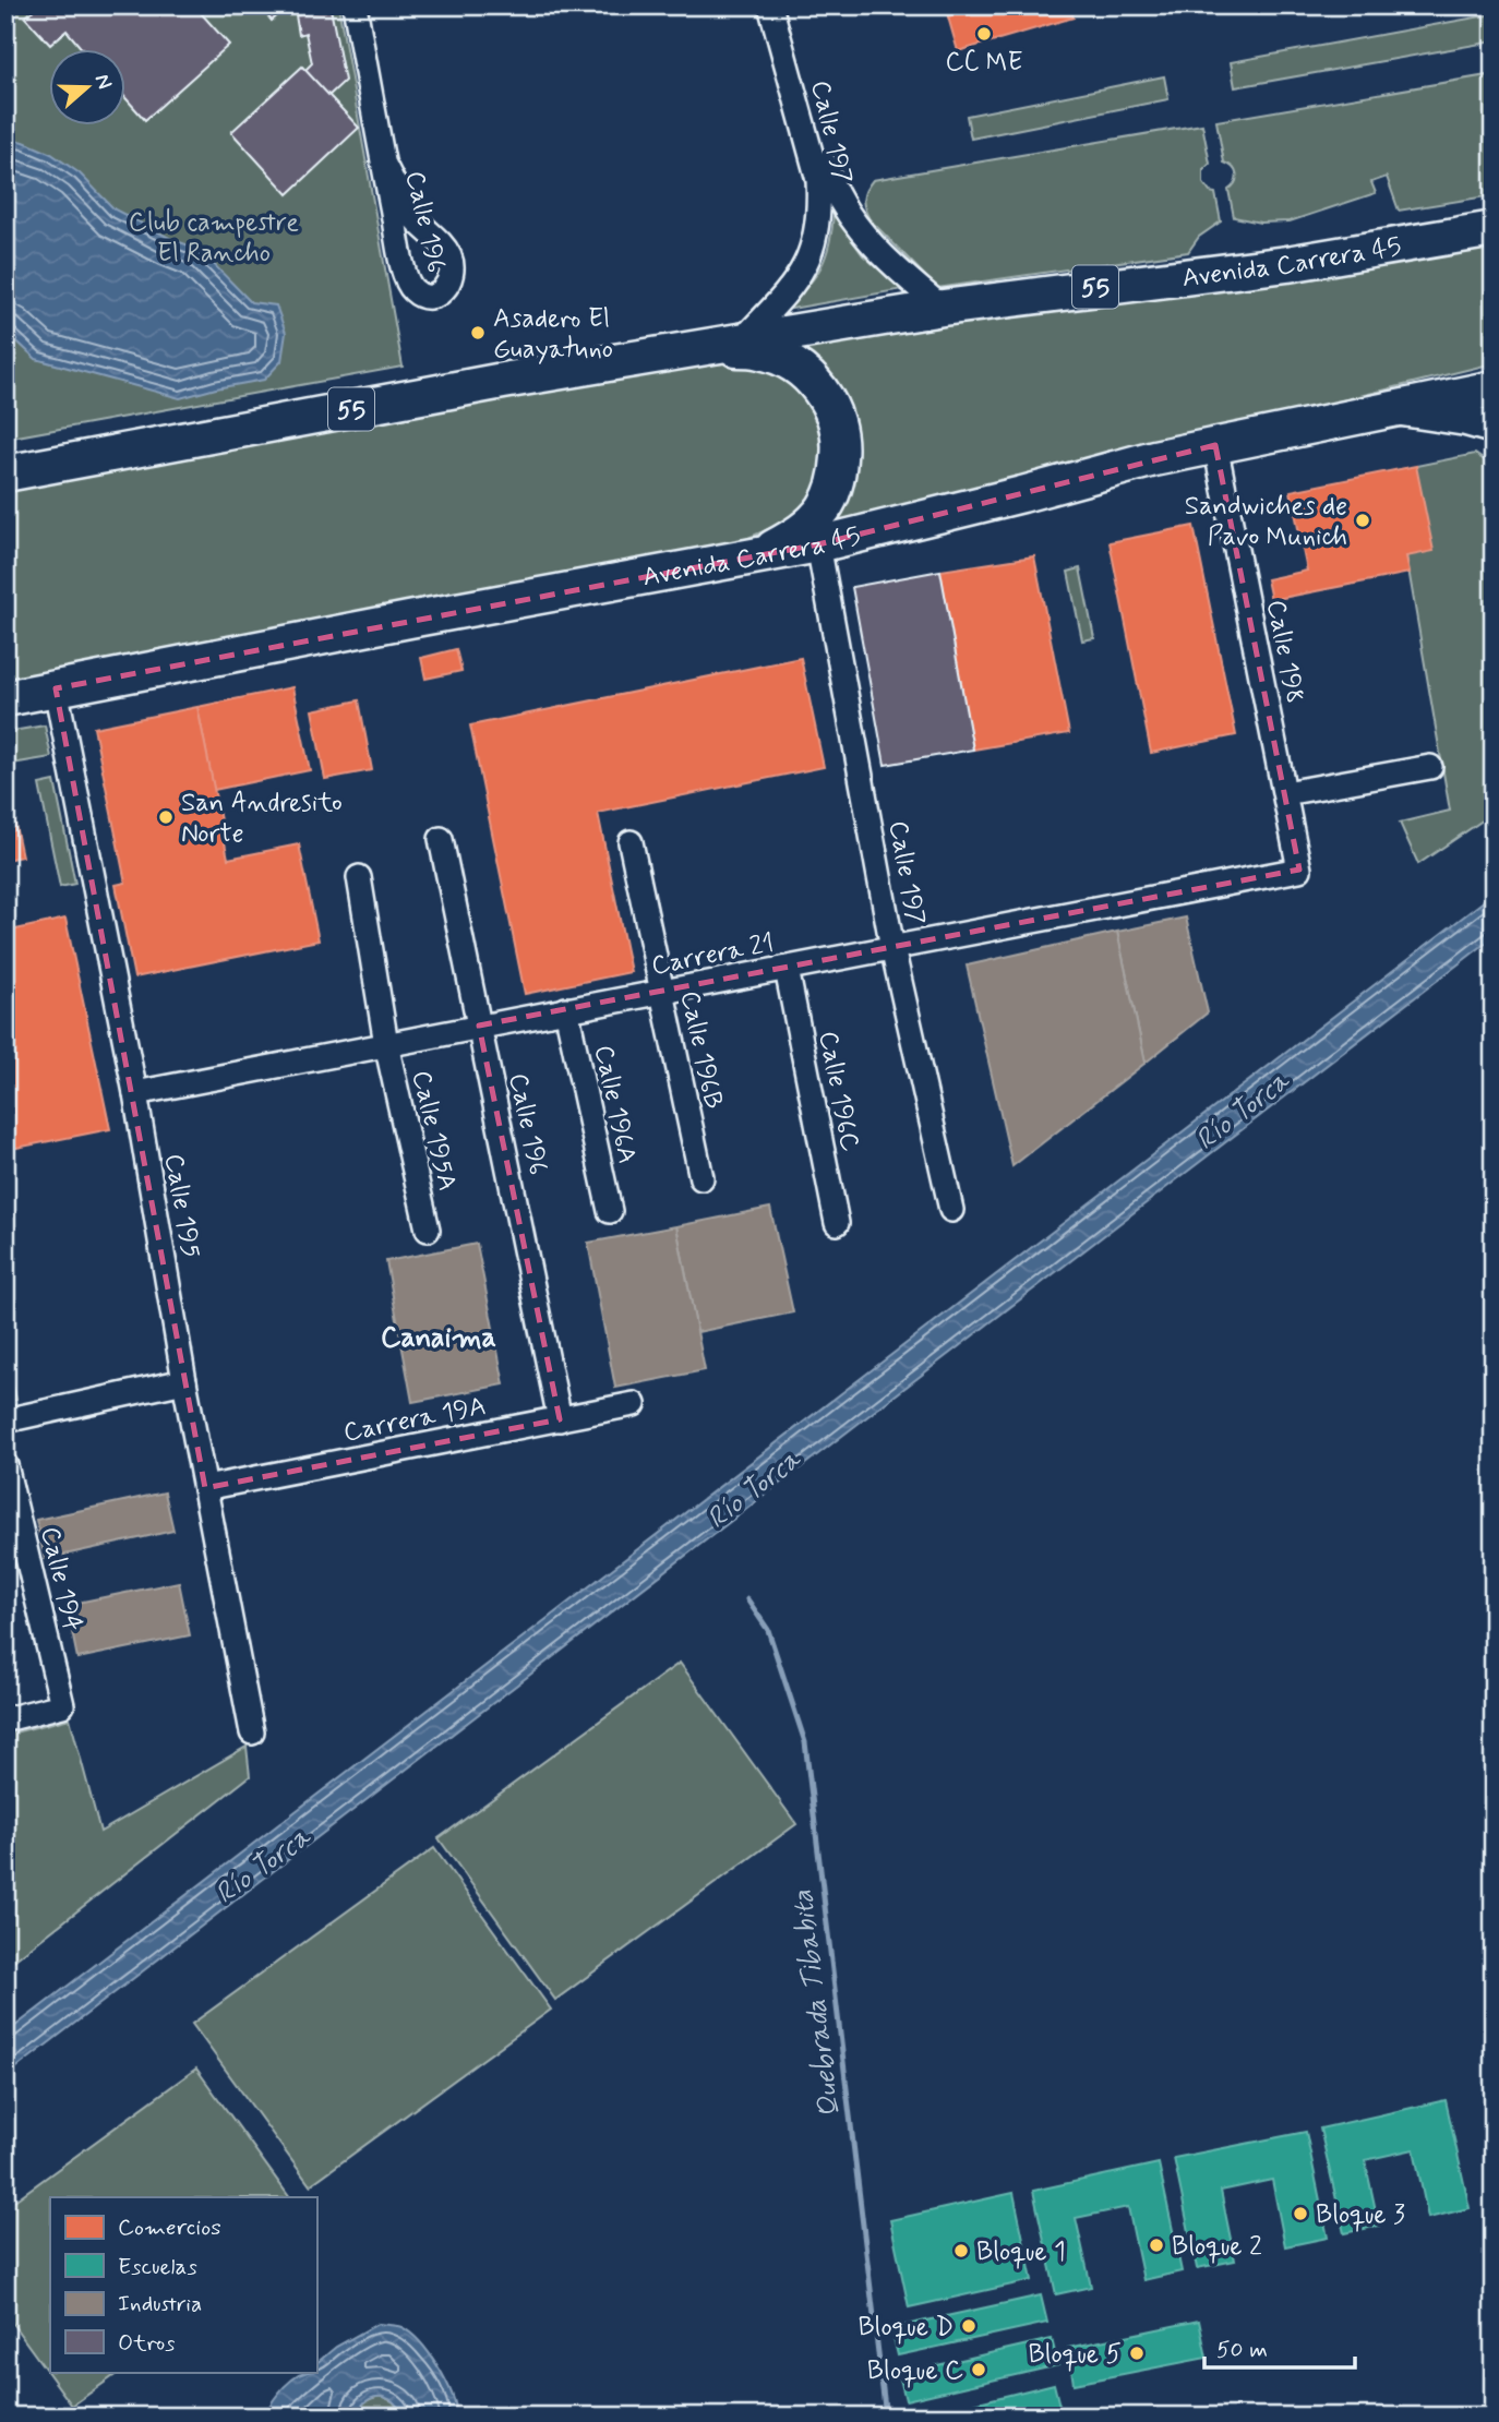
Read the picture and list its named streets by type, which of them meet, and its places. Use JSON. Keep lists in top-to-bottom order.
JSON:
{
  "streets": {
    "highway": ["Avenida Carrera 45", "55"],
    "street": [
      "Calle 197",
      "Calle 196",
      "Calle 198",
      "Carrera 21",
      "Calle 196B",
      "Calle 196C",
      "Calle 196A",
      "Calle 195A",
      "Calle 195",
      "Carrera 19A",
      "Calle 194"
    ]
  },
  "crossings": [
    ["Calle 197", "Avenida Carrera 45"],
    ["Calle 197", "Carrera 21"],
    ["Calle 196", "Carrera 21"],
    ["Calle 196", "Carrera 19A"],
    ["Avenida Carrera 45", "Calle 198"],
    ["Avenida Carrera 45", "Calle 195"],
    ["Calle 198", "Carrera 21"],
    ["Carrera 21", "Calle 196B"],
    ["Carrera 21", "Calle 196C"],
    ["Carrera 21", "Calle 196A"],
    ["Carrera 21", "Calle 195A"],
    ["Carrera 21", "Calle 195"],
    ["Calle 195", "Carrera 19A"]
  ],
  "districts": ["Canaima"],
  "water": ["Río Torca", "Quebrada Tibabita"],
  "parks": ["Club campestre El Rancho"],
  "places": [
    "CC ME",
    "Asadero El Guayatuno",
    "Sandwiches de Pavo Munich",
    "San Andresito Norte",
    "Bloque 3",
    "Bloque 2",
    "Bloque 1",
    "Bloque D",
    "Bloque 5",
    "Bloque C"
  ],
  "legend": [
    "Comercios",
    "Escuelas",
    "Industria",
    "Otros"
  ],
  "scale_bar": "50 m",
  "north": "right"
}
